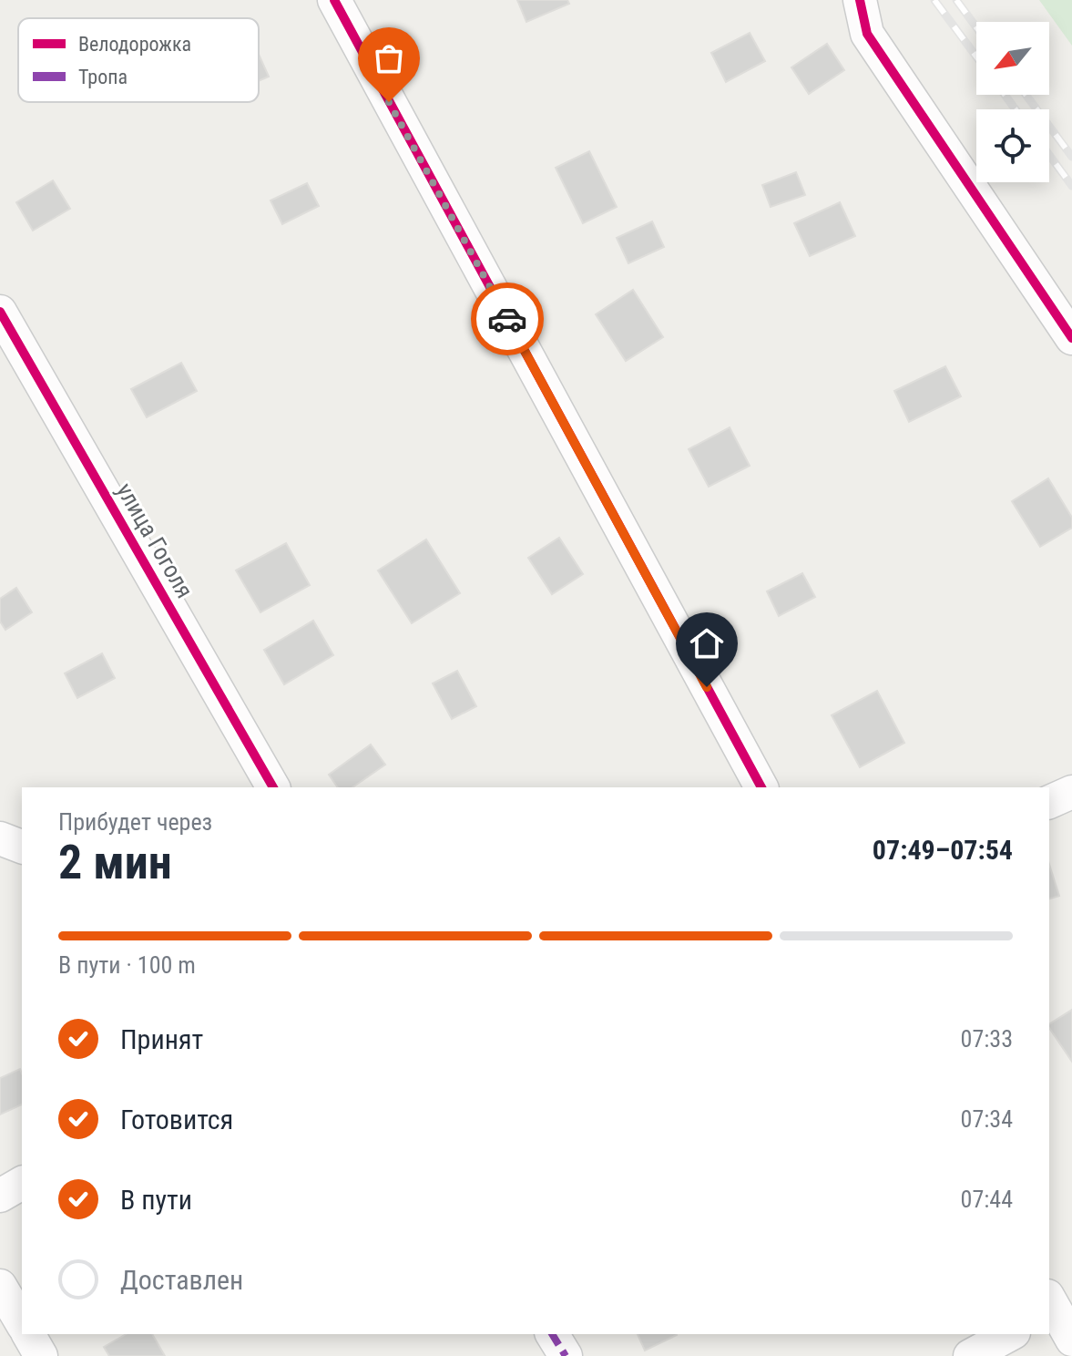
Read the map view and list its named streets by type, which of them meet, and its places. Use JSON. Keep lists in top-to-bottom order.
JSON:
{
  "streets": {
    "street": ["улица Гоголя"]
  },
  "legend": ["Велодорожка", "Тропа"],
  "north": "bottom left",
  "page": {
    "heading": ["2 мин", "Прибудет через", "07:49–07:54"],
    "bar": "В пути · 100 m",
    "list": [
      ["Принят", "07:33"],
      ["Готовится", "07:34"],
      ["В пути", "07:44"],
      "Доставлен"
    ]
  }
}
